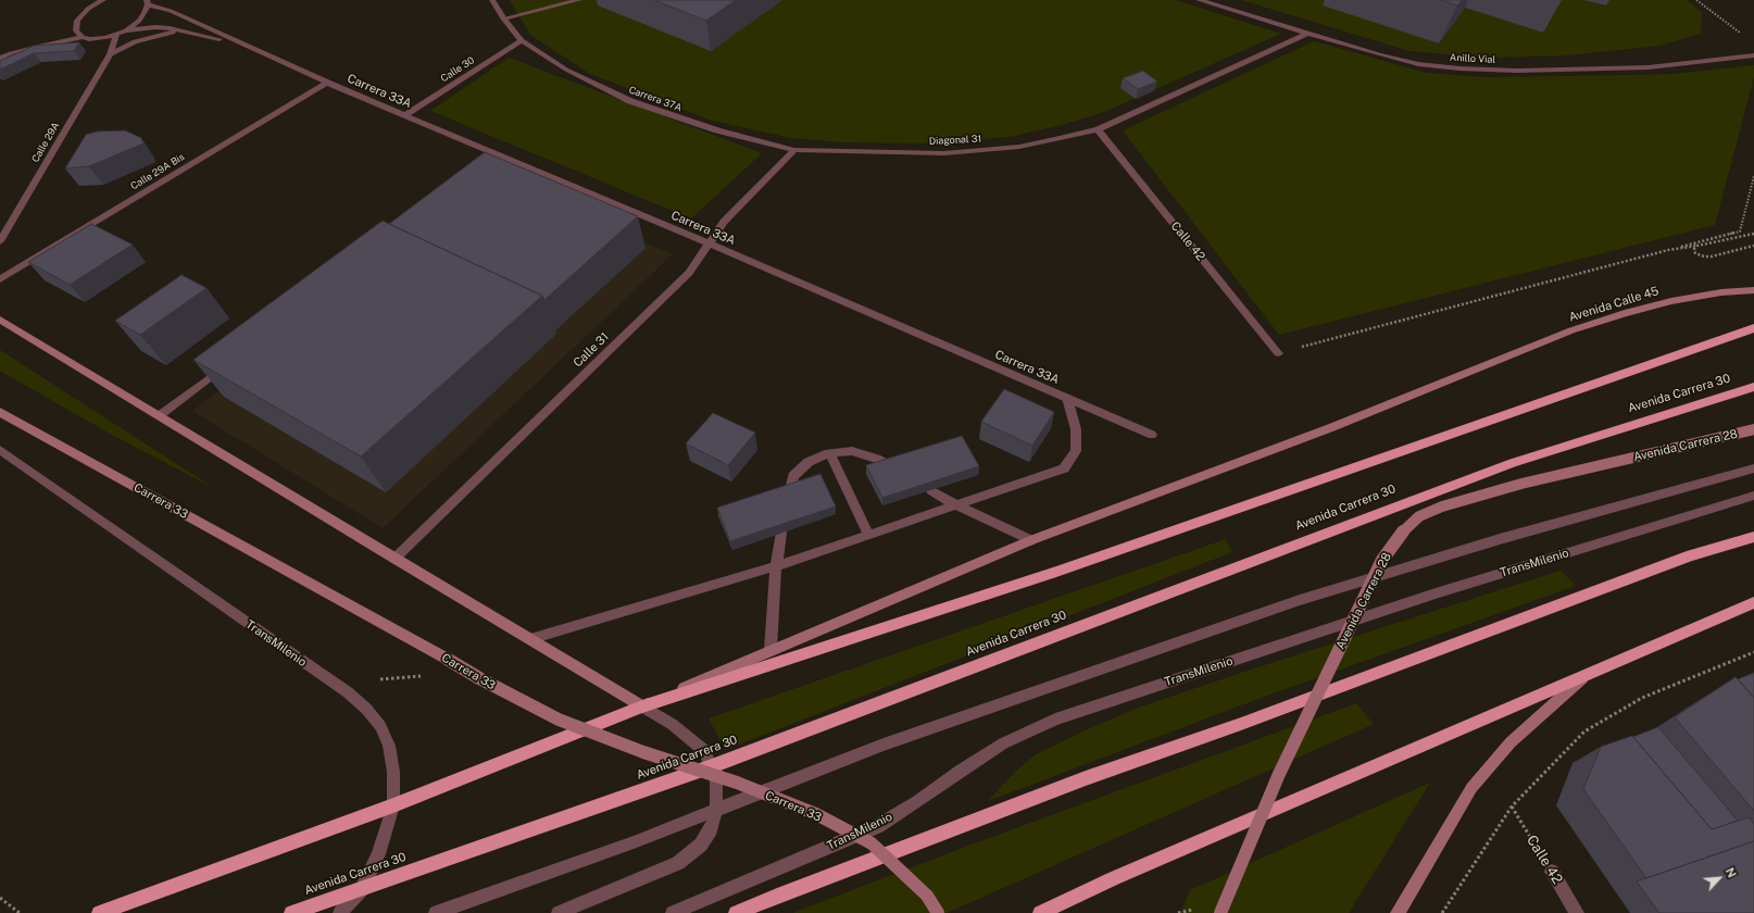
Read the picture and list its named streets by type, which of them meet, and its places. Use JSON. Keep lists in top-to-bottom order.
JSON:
{
  "streets": {
    "highway": ["Avenida Carrera 30"],
    "main road": ["Avenida Calle 45", "Avenida Carrera 28", "Carrera 33"],
    "street": [
      "Anillo Vial",
      "Calle 30",
      "Carrera 33A",
      "Carrera 37A",
      "Diagonal 31",
      "Calle 29A",
      "Calle 29A Bis",
      "Calle 42",
      "Calle 31",
      "TransMilenio"
    ]
  },
  "crossings": [
    ["Anillo Vial", "Diagonal 31"],
    ["Calle 30", "Carrera 33A"],
    ["Calle 30", "Carrera 37A"],
    ["Carrera 33A", "Calle 29A Bis"],
    ["Carrera 33A", "Calle 31"],
    ["Carrera 37A", "Diagonal 31"],
    ["Carrera 37A", "Calle 31"],
    ["Diagonal 31", "Calle 42"],
    ["Diagonal 31", "Calle 31"],
    ["Avenida Carrera 30", "TransMilenio"]
  ],
  "north": "top right"
}
